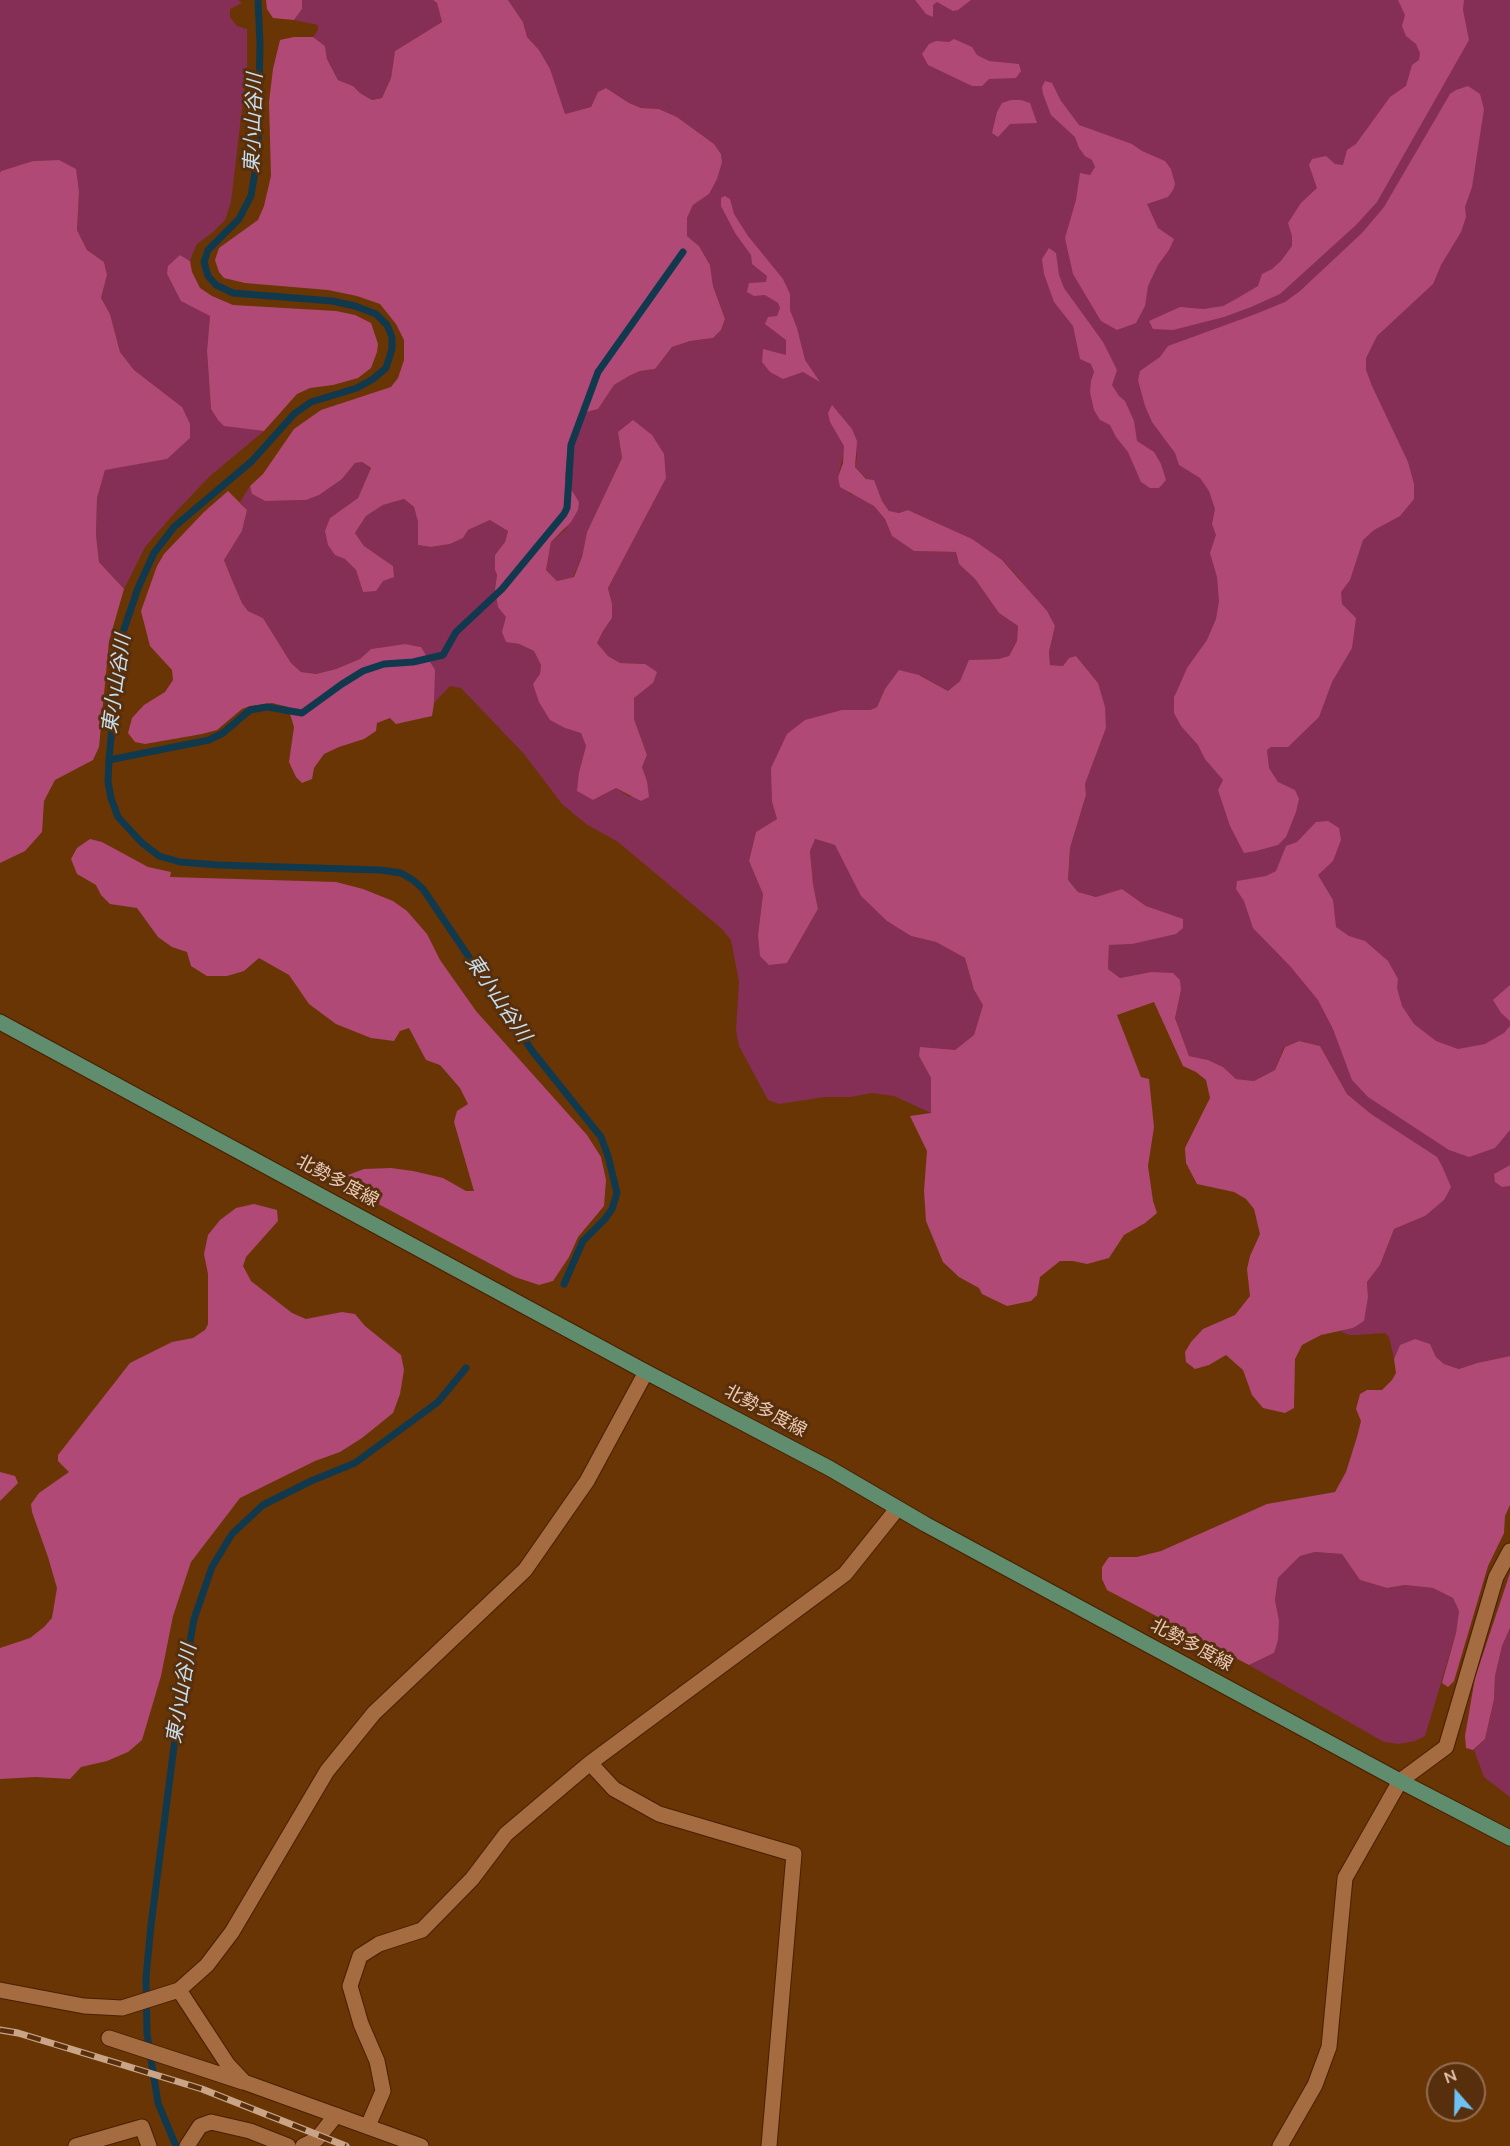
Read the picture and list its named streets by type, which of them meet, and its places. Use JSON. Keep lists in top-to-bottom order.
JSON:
{
  "streets": {
    "main road": ["北勢多度線"]
  },
  "water": ["東小山谷川"],
  "north": "top"
}
